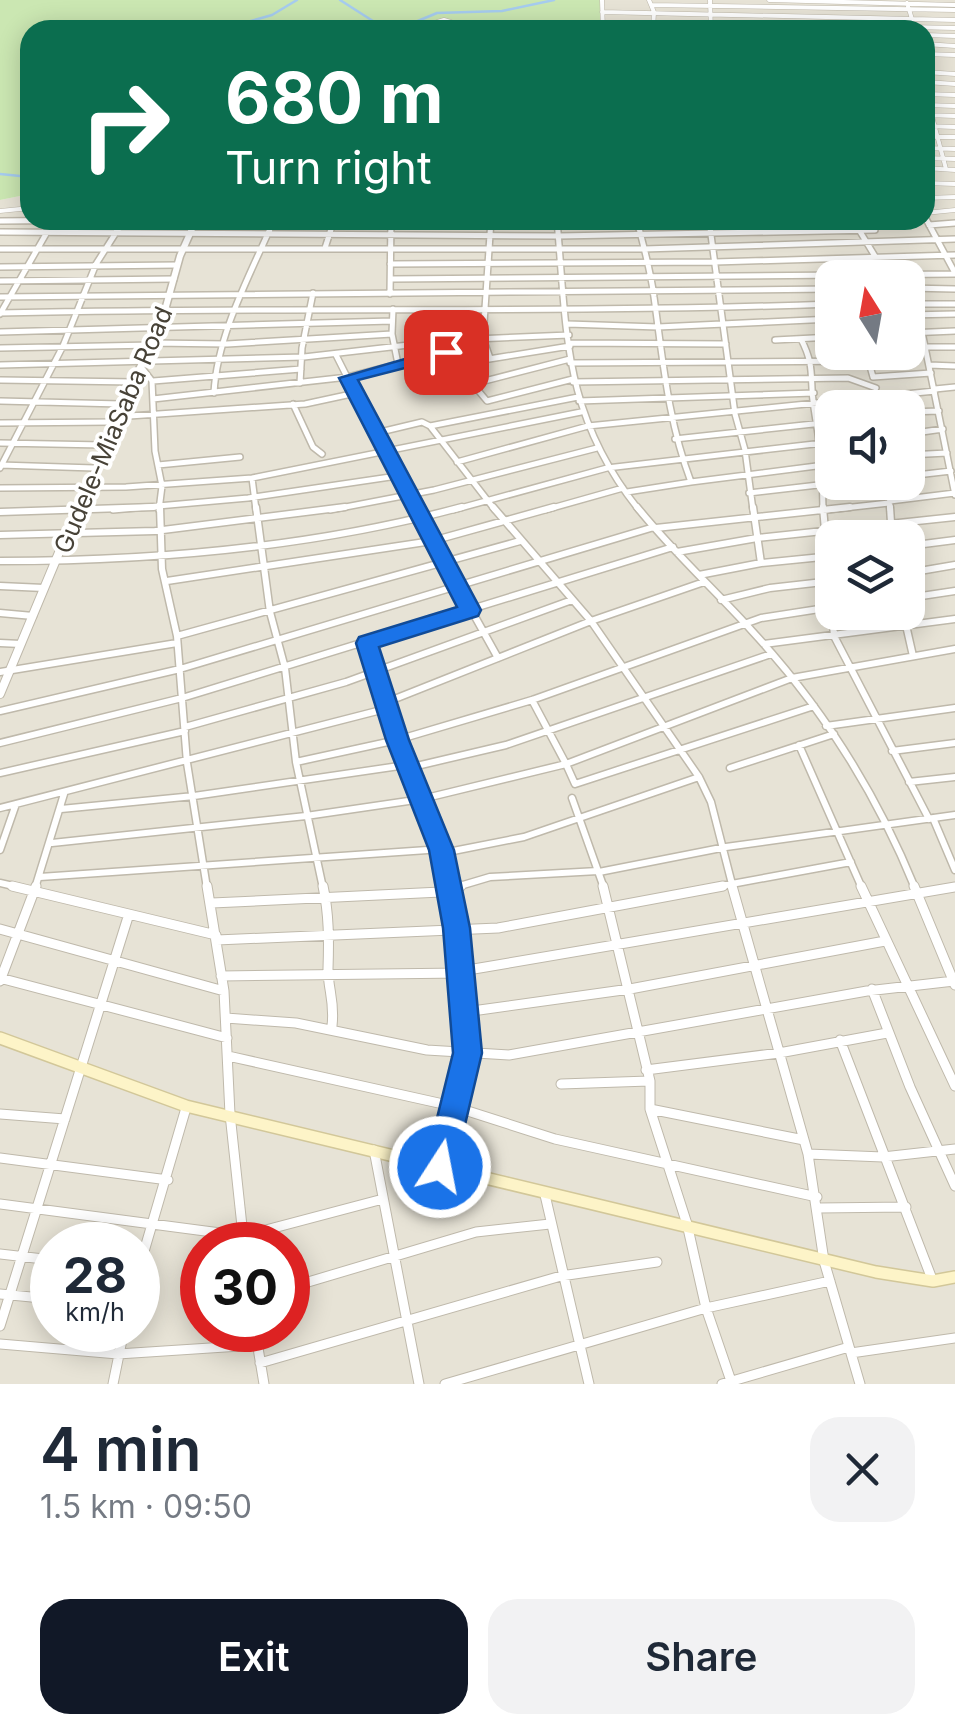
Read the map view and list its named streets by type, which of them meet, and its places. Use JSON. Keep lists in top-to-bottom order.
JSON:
{
  "streets": {
    "street": ["Gudele-MiaSaba Road"]
  },
  "north": "top",
  "page": {
    "turn": ["680 m", "Turn right"],
    "speed": "28 km/h",
    "limit": "30",
    "heading": ["4 min", "1.5 km · 09:50"],
    "buttons": ["Exit", "Share"]
  }
}
